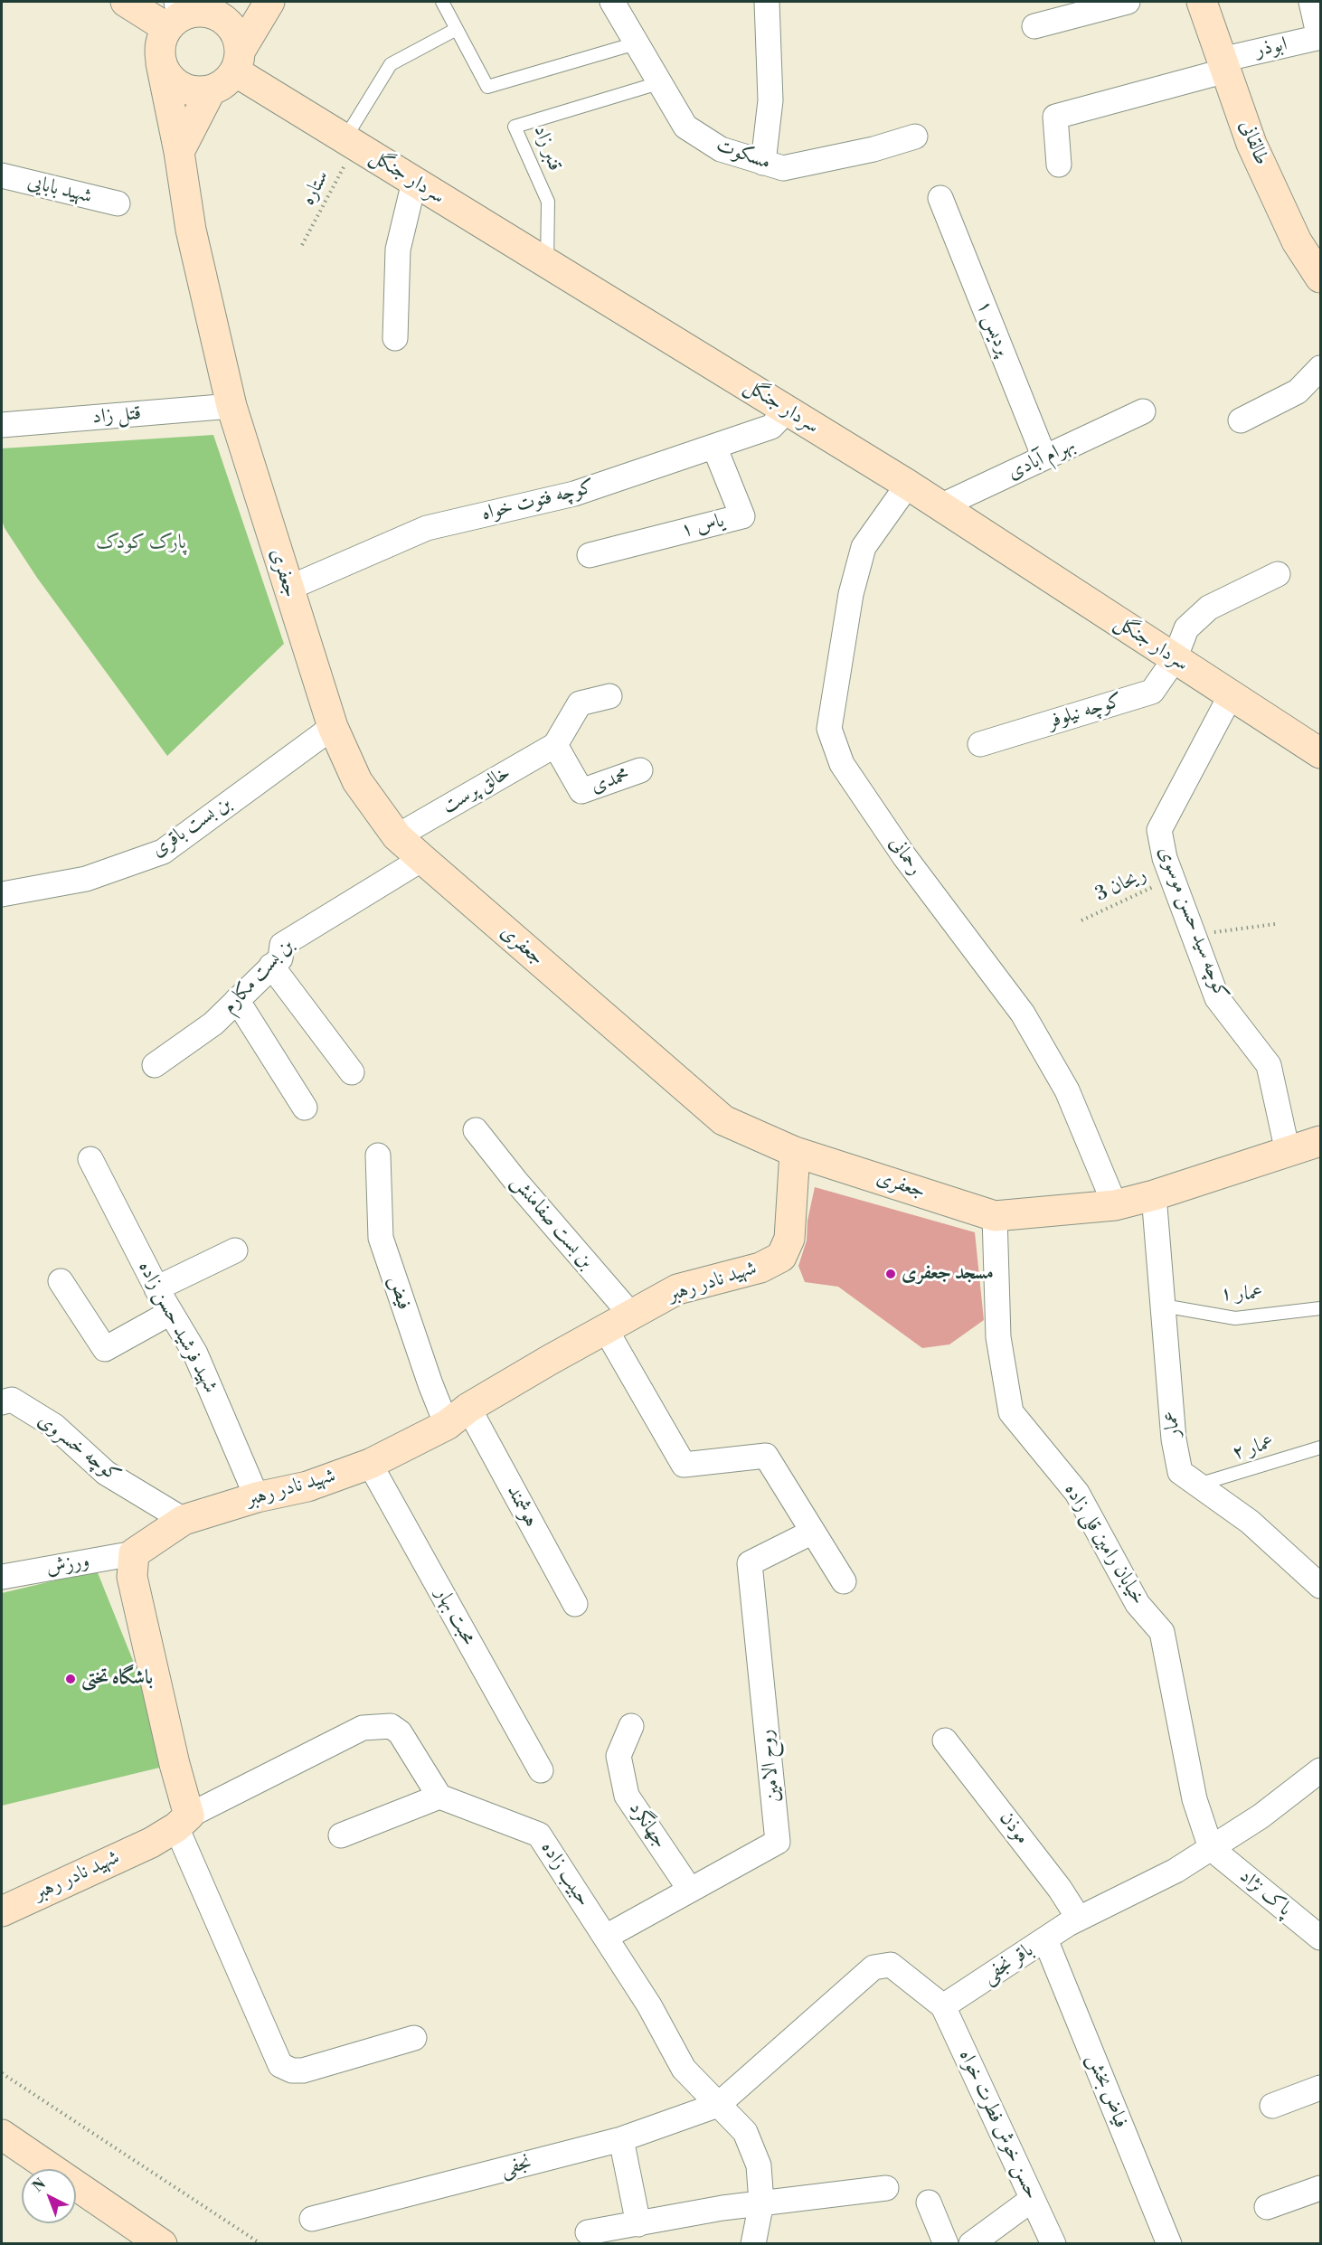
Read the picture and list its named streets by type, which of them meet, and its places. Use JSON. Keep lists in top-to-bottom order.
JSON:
{
  "streets": {
    "main road": [
      "طالقانی",
      "سردار جنگل",
      "جعفری",
      "شهید نادر رهبر"
    ],
    "street": [
      "ابوذر",
      "مسکوت",
      "شهید بابایی",
      "پردیس ۱",
      "قتل زاد",
      "بهرام آبادی",
      "کوچه فتوت خواه",
      "یاس ۱",
      "کوچه نیلوفر",
      "محمدی",
      "خالق پرست",
      "بن بست باقری",
      "رحمانی",
      "کوچه سید حسن موسوی",
      "بن بست مکارم",
      "بن بست صفامنش",
      "فیض",
      "شهید فرشید حسن زاده",
      "عمار",
      "کوچه خسروی",
      "هوشمند",
      "خیابان رامین قلی زاده",
      "ورزش",
      "محبت بهار",
      "روح الامین",
      "جهانگرد",
      "موذن",
      "حبیب زاده",
      "پاک نژاد",
      "باقر نجفی",
      "فیاض بخش",
      "حسن خوش فطرت خواه",
      "نجفی"
    ],
    "lane": ["قنبر زاد", "عمار ۱", "عمار ۲"],
    "path": ["ستاره", "ریحان 3"]
  },
  "crossings": [
    ["ابوذر", "طالقانی"],
    ["قنبر زاد", "مسکوت"],
    ["قنبر زاد", "سردار جنگل"],
    ["سردار جنگل", "ستاره"],
    ["سردار جنگل", "بهرام آبادی"],
    ["سردار جنگل", "کوچه فتوت خواه"],
    ["سردار جنگل", "جعفری"],
    ["سردار جنگل", "کوچه نیلوفر"],
    ["سردار جنگل", "رحمانی"],
    ["سردار جنگل", "کوچه سید حسن موسوی"],
    ["پردیس ۱", "بهرام آبادی"],
    ["قتل زاد", "جعفری"],
    ["کوچه فتوت خواه", "یاس ۱"],
    ["کوچه فتوت خواه", "جعفری"],
    ["جعفری", "خالق پرست"],
    ["جعفری", "بن بست باقری"],
    ["جعفری", "رحمانی"],
    ["جعفری", "کوچه سید حسن موسوی"],
    ["جعفری", "بن بست مکارم"],
    ["جعفری", "شهید نادر رهبر"],
    ["جعفری", "عمار"],
    ["جعفری", "خیابان رامین قلی زاده"],
    ["محمدی", "خالق پرست"],
    ["ریحان 3", "کوچه سید حسن موسوی"],
    ["بن بست صفامنش", "شهید نادر رهبر"],
    ["شهید نادر رهبر", "فیض"],
    ["شهید نادر رهبر", "شهید فرشید حسن زاده"],
    ["شهید نادر رهبر", "کوچه خسروی"],
    ["شهید نادر رهبر", "هوشمند"],
    ["شهید نادر رهبر", "ورزش"],
    ["شهید نادر رهبر", "محبت بهار"],
    ["فیض", "هوشمند"],
    ["عمار ۱", "عمار"],
    ["عمار", "عمار ۲"],
    ["خیابان رامین قلی زاده", "پاک نژاد"],
    ["خیابان رامین قلی زاده", "باقر نجفی"],
    ["روح الامین", "جهانگرد"],
    ["روح الامین", "حبیب زاده"],
    ["موذن", "باقر نجفی"],
    ["حبیب زاده", "نجفی"],
    ["پاک نژاد", "باقر نجفی"],
    ["باقر نجفی", "فیاض بخش"],
    ["باقر نجفی", "حسن خوش فطرت خواه"]
  ],
  "parks": ["پارک کودک"],
  "places": ["مسجد جعفری", "باشگاه تختی"],
  "north": "top left"
}
